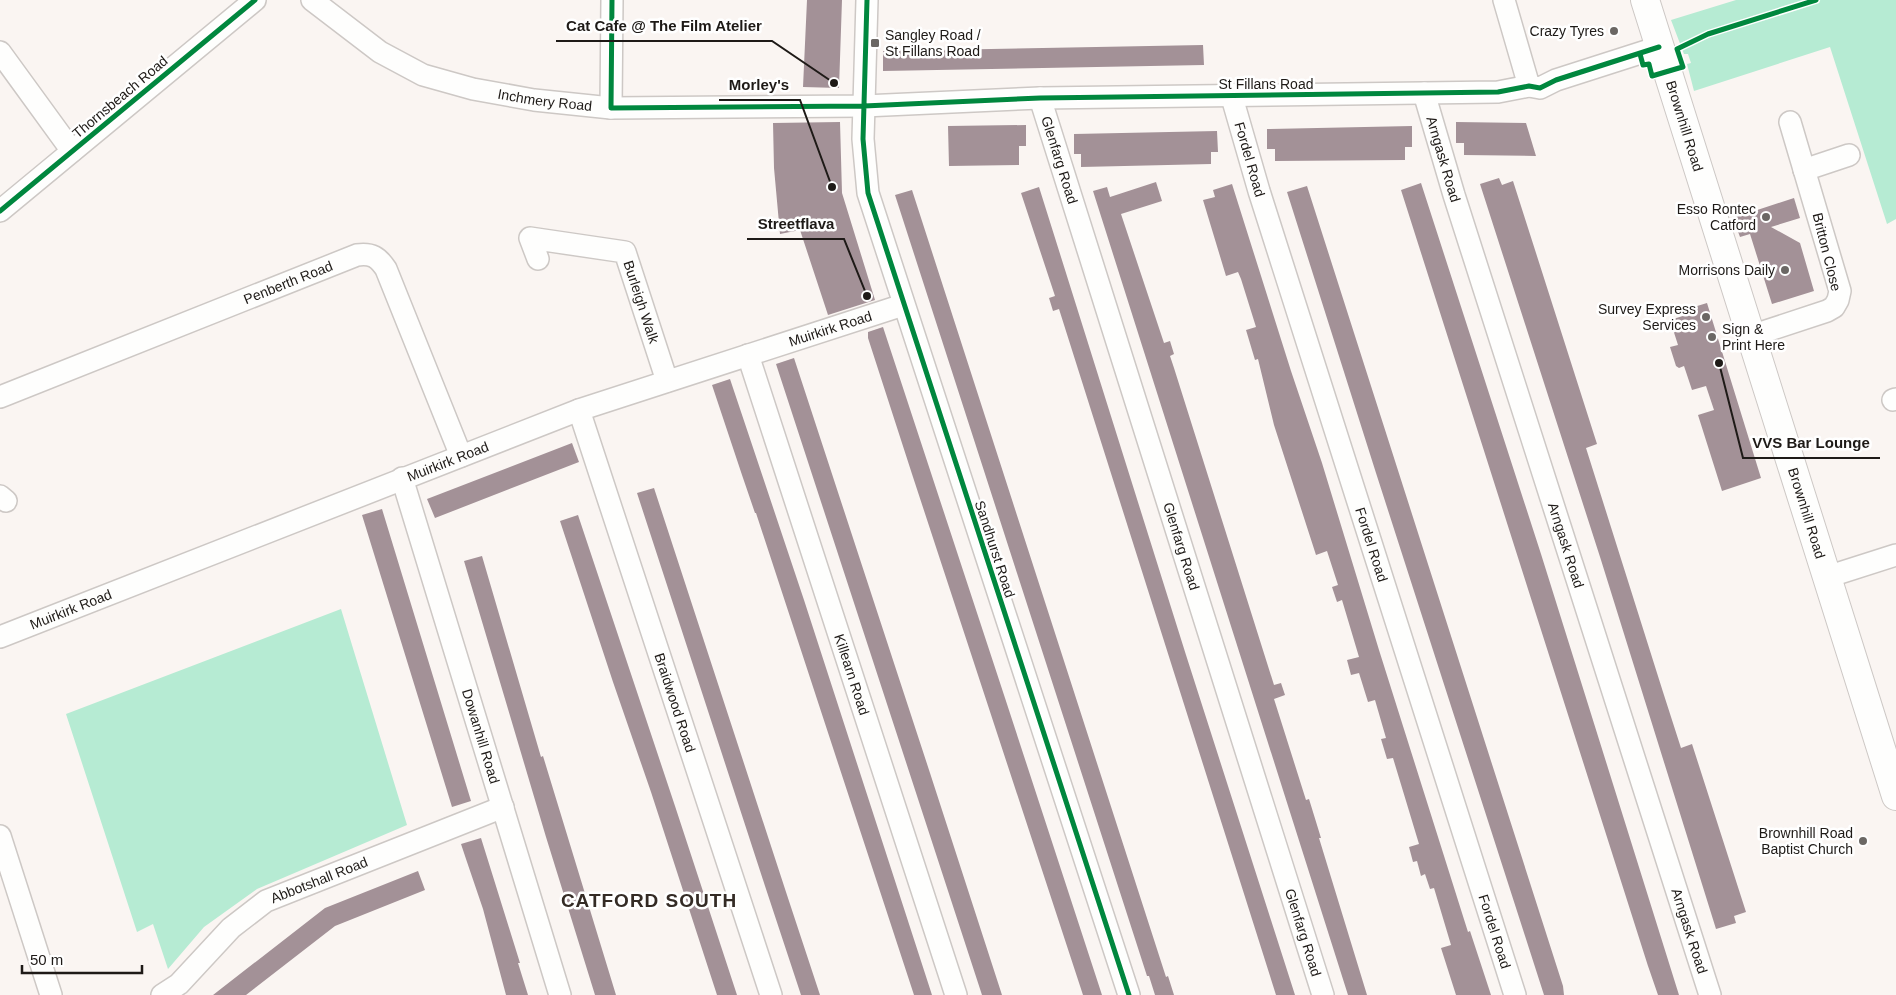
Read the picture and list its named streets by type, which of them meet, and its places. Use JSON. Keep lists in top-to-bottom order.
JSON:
{
  "streets": {
    "highway": ["Brownhill Road"],
    "street": [
      "St Fillans Road",
      "Thornsbeach Road",
      "Inchmery Road",
      "Arngask Road",
      "Fordel Road",
      "Glenfarg Road",
      "Britton Close",
      "Penberth Road",
      "Burleigh Walk",
      "Muirkirk Road",
      "Sandhurst Road",
      "Killearn Road",
      "Braidwood Road",
      "Dowanhill Road",
      "Abbotshall Road"
    ]
  },
  "crossings": [
    ["St Fillans Road", "Inchmery Road"],
    ["St Fillans Road", "Brownhill Road"],
    ["St Fillans Road", "Arngask Road"],
    ["St Fillans Road", "Fordel Road"],
    ["St Fillans Road", "Glenfarg Road"],
    ["St Fillans Road", "Sandhurst Road"],
    ["Inchmery Road", "Sandhurst Road"],
    ["Brownhill Road", "Britton Close"],
    ["Penberth Road", "Muirkirk Road"],
    ["Burleigh Walk", "Muirkirk Road"],
    ["Muirkirk Road", "Sandhurst Road"],
    ["Muirkirk Road", "Killearn Road"],
    ["Muirkirk Road", "Braidwood Road"],
    ["Muirkirk Road", "Dowanhill Road"],
    ["Dowanhill Road", "Abbotshall Road"]
  ],
  "districts": ["CATFORD SOUTH"],
  "places": {
    "other": [
      "Crazy Tyres",
      "Cat Cafe @ The Film Atelier",
      "Morley's",
      "Esso Rontec Catford",
      "Morrisons Daily",
      "Streetflava",
      "Survey Express Services",
      "Sign & Print Here",
      "VVS Bar Lounge",
      "Brownhill Road Baptist Church"
    ],
    "transit": ["Sangley Road / St Fillans Road"]
  },
  "scale_bar": "50 m"
}
